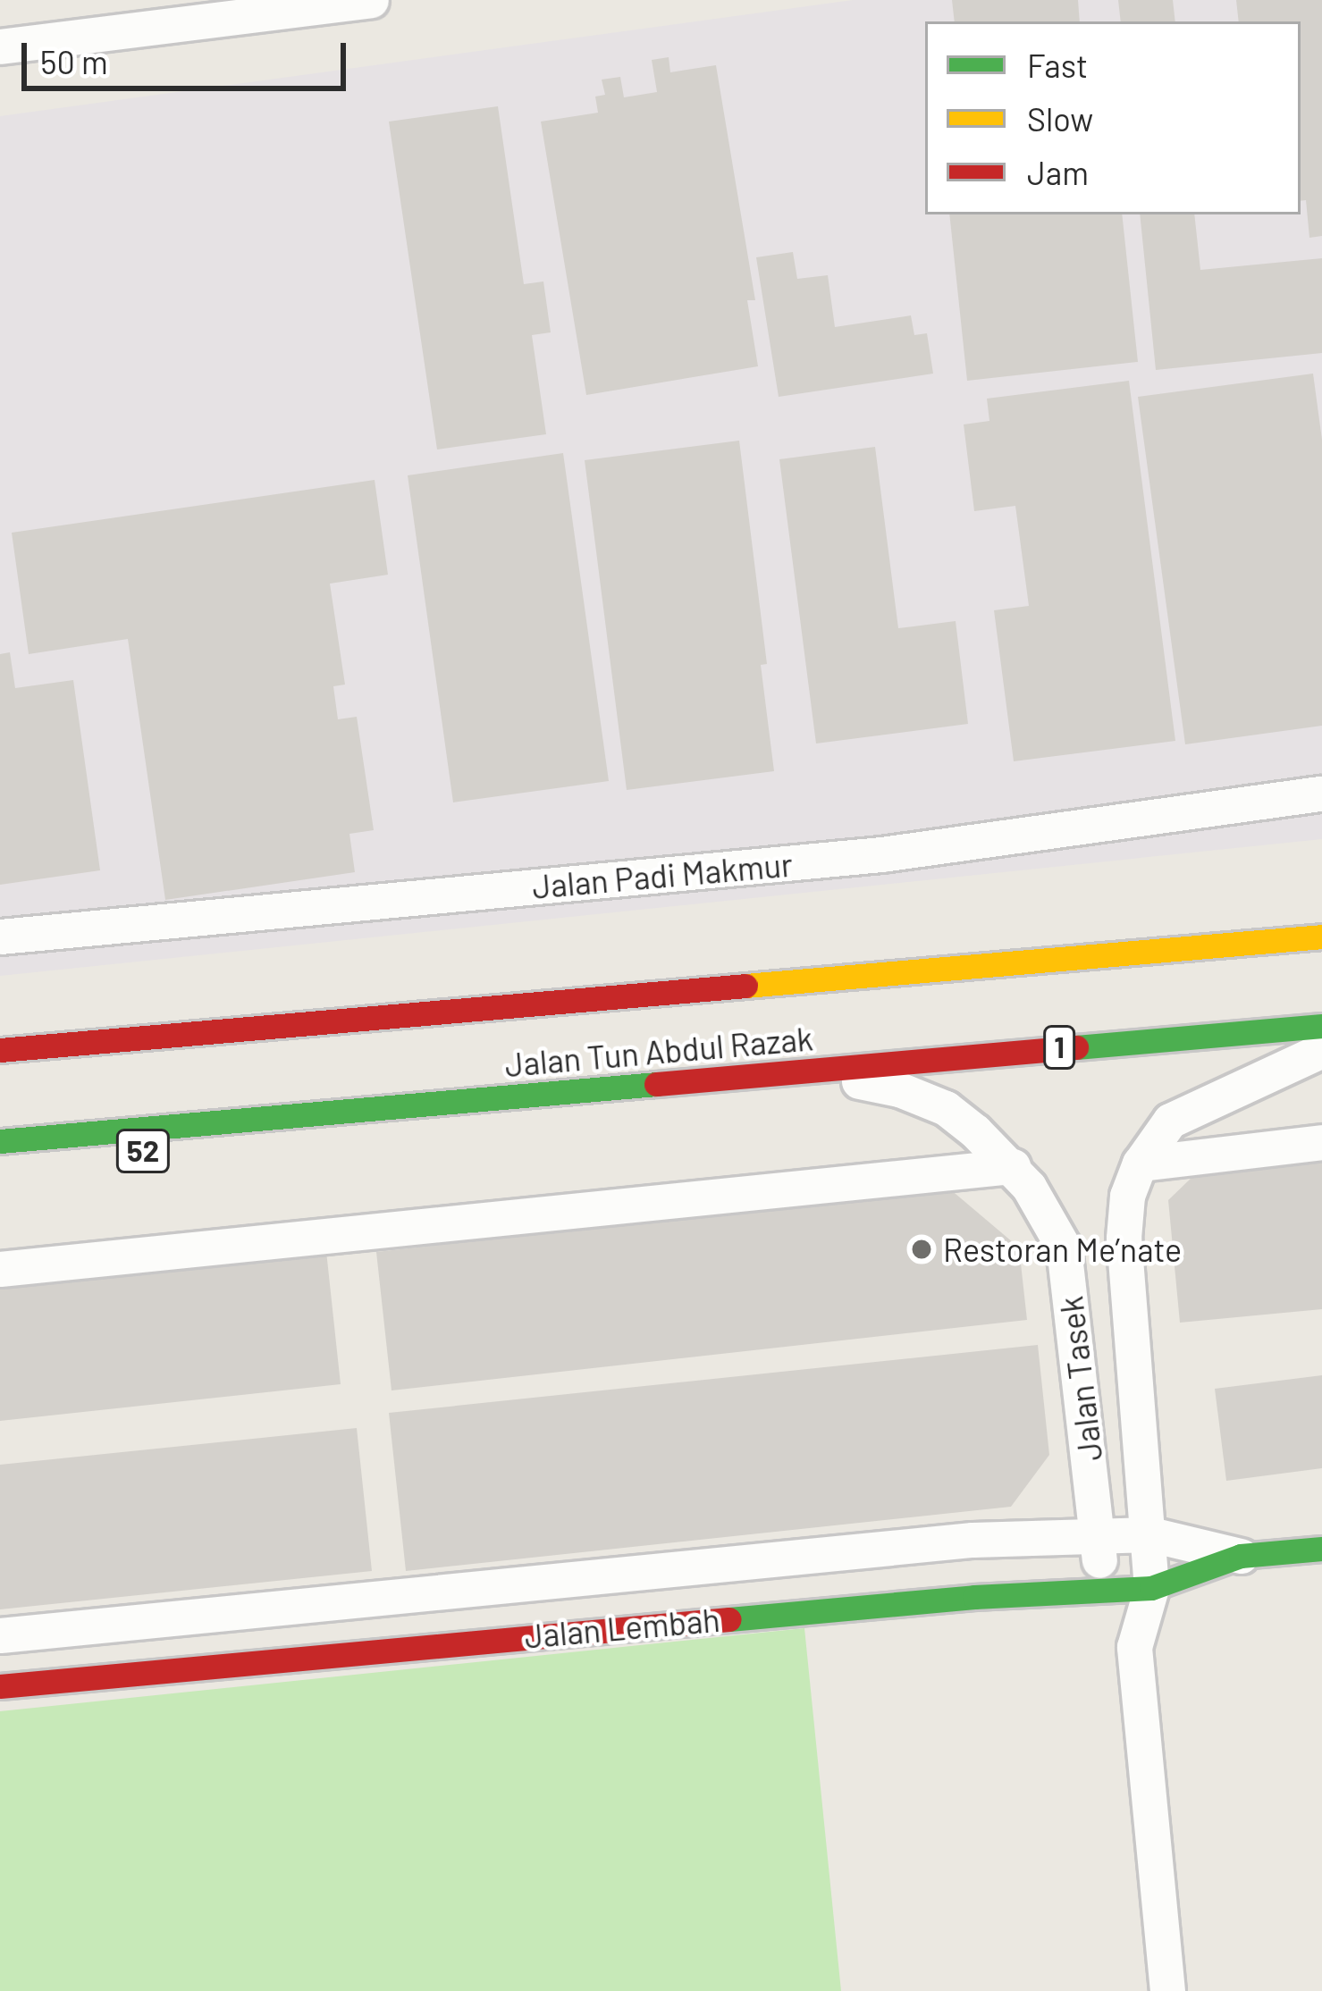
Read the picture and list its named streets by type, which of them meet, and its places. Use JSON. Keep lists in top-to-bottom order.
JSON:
{
  "streets": {
    "main road": [
      "1",
      "Jalan Tun Abdul Razak",
      "52",
      "Jalan Lembah"
    ],
    "street": ["Jalan Padi Makmur", "Jalan Tasek"]
  },
  "crossings": [
    ["Jalan Tun Abdul Razak", "52"],
    ["Jalan Tun Abdul Razak", "Jalan Tasek"],
    ["Jalan Tasek", "Jalan Lembah"]
  ],
  "places": ["Restoran Me’nate"],
  "legend": ["Fast", "Slow", "Jam"],
  "scale_bar": "50 m"
}
